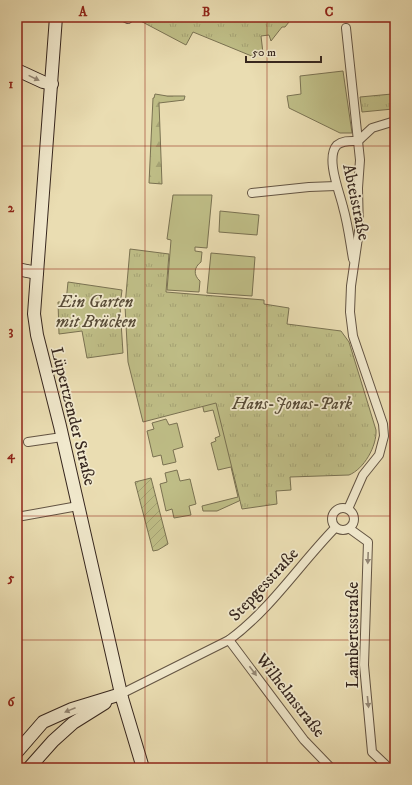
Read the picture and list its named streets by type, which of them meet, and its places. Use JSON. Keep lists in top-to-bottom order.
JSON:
{
  "streets": {
    "street": [
      "Abteistraße",
      "Lüpertzender Straße",
      "Stepgesstraße",
      "Lambertsstraße",
      "Wilhelmstraße"
    ]
  },
  "crossings": [
    ["Abteistraße", "Stepgesstraße"],
    ["Abteistraße", "Lambertsstraße"],
    ["Lüpertzender Straße", "Stepgesstraße"],
    ["Stepgesstraße", "Lambertsstraße"],
    ["Stepgesstraße", "Wilhelmstraße"]
  ],
  "one_way": ["Lambertsstraße", "Wilhelmstraße"],
  "parks": ["Ein Garten mit Brücken", "Hans-Jonas-Park"],
  "scale_bar": "50 m",
  "grid": {
    "columns": ["A", "B", "C"],
    "rows": [
      "1",
      "2",
      "3",
      "4",
      "5",
      "6"
    ]
  }
}
